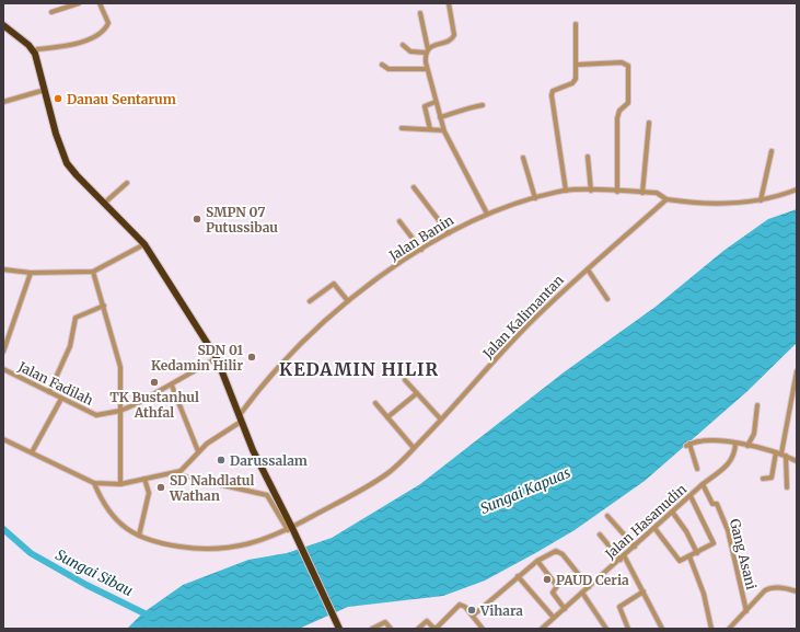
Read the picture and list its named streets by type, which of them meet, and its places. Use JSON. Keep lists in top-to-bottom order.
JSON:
{
  "streets": {
    "street": [
      "Jalan Banin",
      "Jalan Kalimantan",
      "Jalan Fadilah",
      "Jalan Hasanudin",
      "Gang Asani"
    ]
  },
  "crossings": [
    ["Jalan Banin", "Jalan Kalimantan"],
    ["Jalan Hasanudin", "Gang Asani"]
  ],
  "districts": ["KEDAMIN HILIR"],
  "water": ["Sungai Kapuas", "Sungai Sibau"],
  "places": [
    "Danau Sentarum",
    "SMPN 07 Putussibau",
    "SDN 01 Kedamin Hilir",
    "TK Bustanhul Athfal",
    "Darussalam",
    "SD Nahdlatul Wathan",
    "PAUD Ceria",
    "Vihara"
  ]
}
